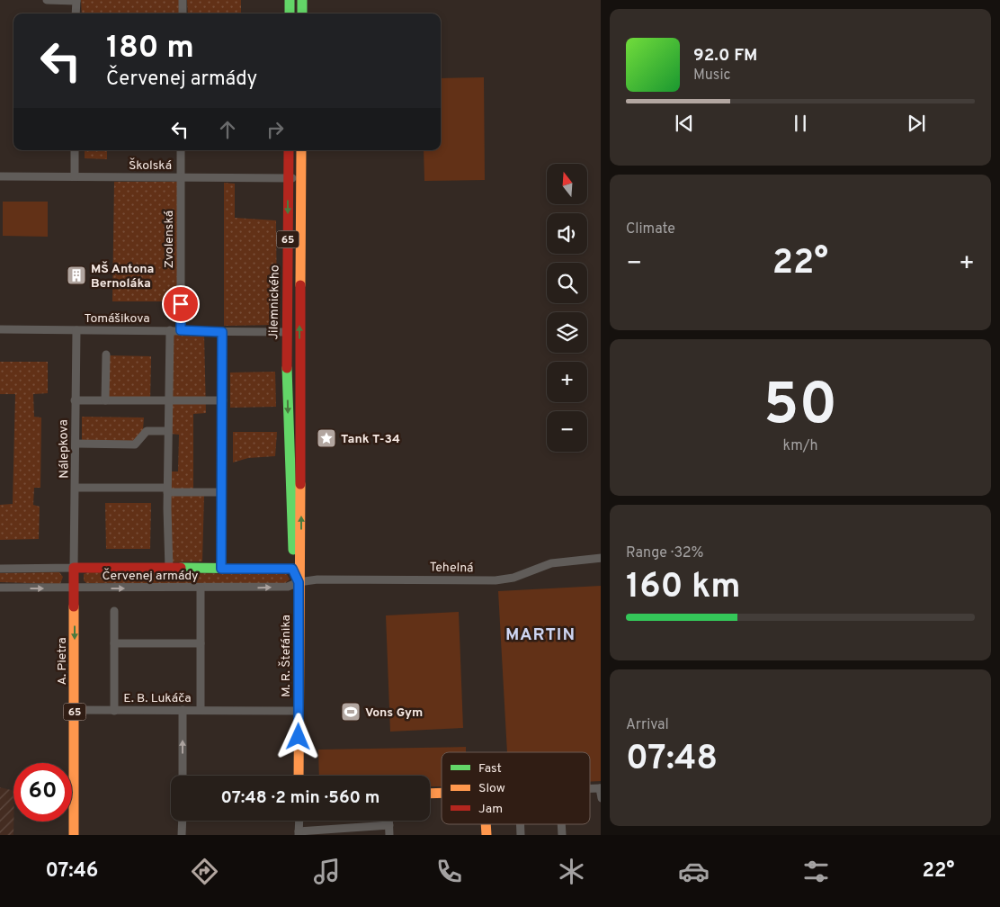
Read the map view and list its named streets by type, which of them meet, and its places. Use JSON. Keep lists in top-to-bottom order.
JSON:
{
  "streets": {
    "main road": [
      "65",
      "Jilemnického",
      "Červenej armády",
      "M. R. Štefánika",
      "A. Pietra"
    ],
    "street": [
      "Školská",
      "Zvolenská",
      "Tomášikova",
      "Nálepkova",
      "Tehelná",
      "E. B. Lukáča"
    ]
  },
  "crossings": [
    ["Školská", "Zvolenská"],
    ["Školská", "Jilemnického"],
    ["Zvolenská", "Tomášikova"],
    ["Jilemnického", "Tomášikova"],
    ["Jilemnického", "Tehelná"],
    ["Jilemnického", "Červenej armády"],
    ["Jilemnického", "M. R. Štefánika"],
    ["Tomášikova", "Nálepkova"],
    ["Nálepkova", "Červenej armády"],
    ["Nálepkova", "A. Pietra"],
    ["Tehelná", "Červenej armády"],
    ["Tehelná", "M. R. Štefánika"],
    ["Červenej armády", "M. R. Štefánika"],
    ["Červenej armády", "A. Pietra"],
    ["Červenej armády", "E. B. Lukáča"],
    ["M. R. Štefánika", "E. B. Lukáča"],
    ["A. Pietra", "E. B. Lukáča"]
  ],
  "one_way": ["A. Pietra"],
  "districts": ["MARTIN"],
  "places": {
    "building": ["MŠ Antona Bernoláka"],
    "place": ["Tank T-34"],
    "sports": ["Vons Gym"]
  },
  "legend": ["Fast", "Slow", "Jam"],
  "north": "top",
  "page": {
    "turn": ["180 m", "Červenej armády"],
    "song": ["92.0 FM", "Music"],
    "map_buttons": ["+", "−"],
    "tile": [
      "Climate",
      ["50", "km/h"],
      ["Range · 32%", "160 km"],
      ["Arrival", "07:48"]
    ],
    "heat": ["−", "22°", "+"],
    "limit": "60",
    "trip": "07:48 · 2 min · 560 m",
    "tabs": ["07:46", "22°"]
  }
}
